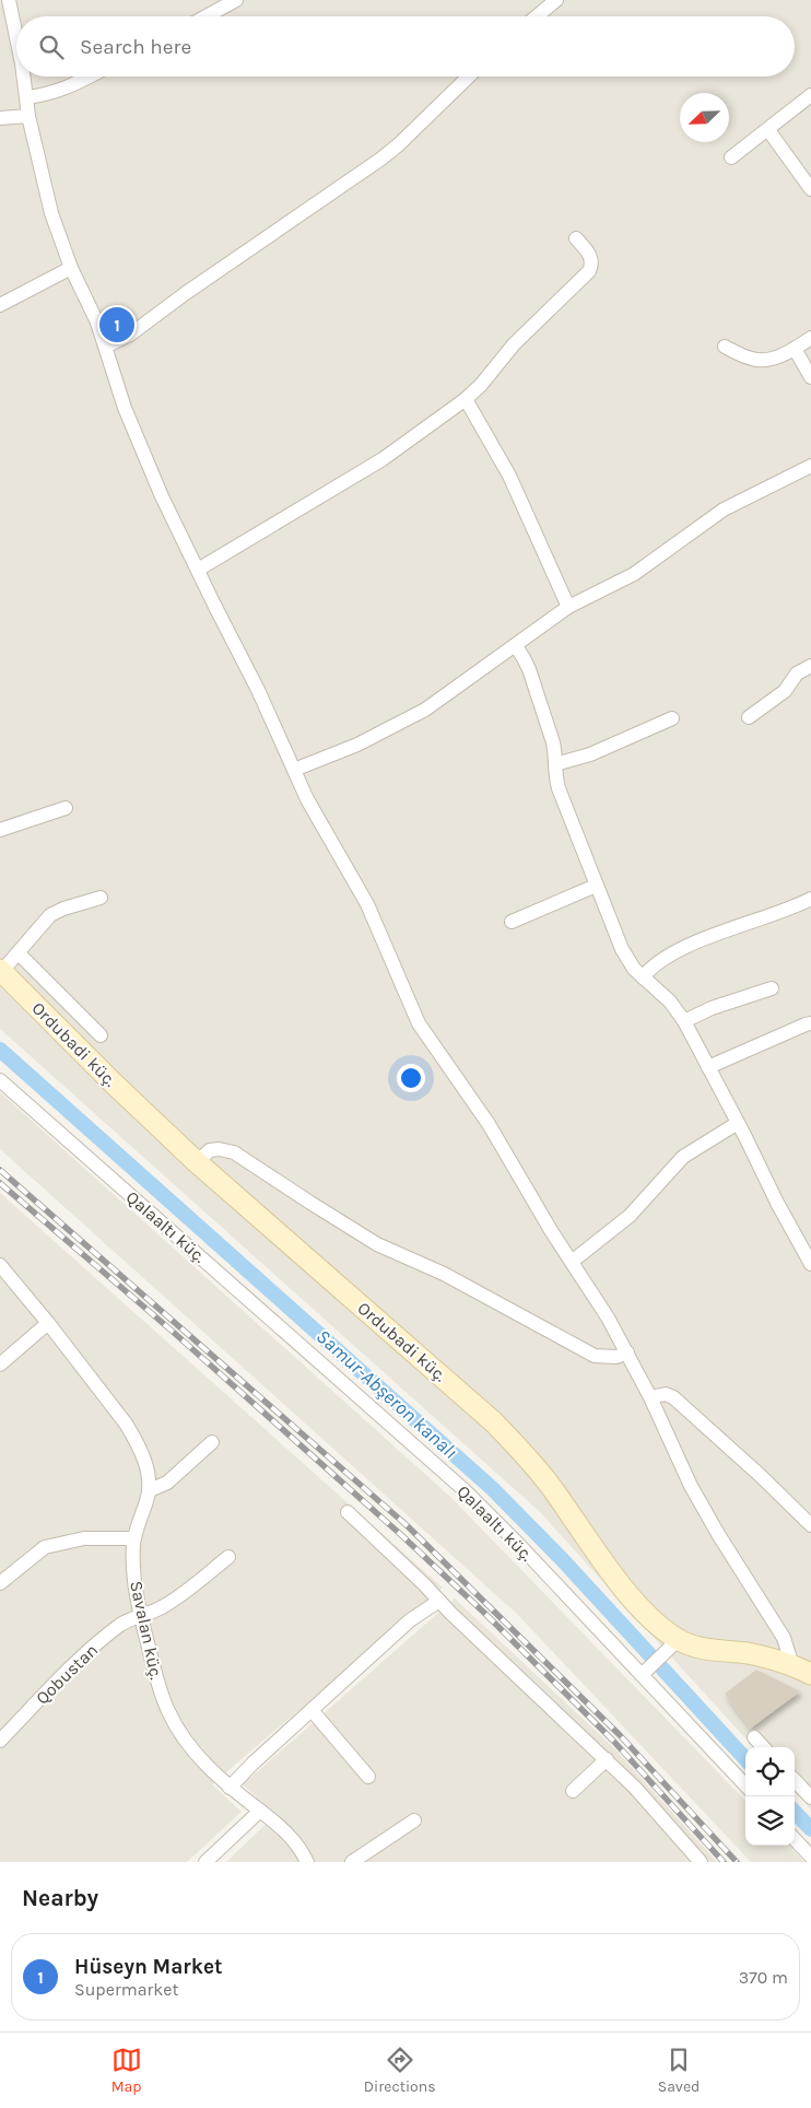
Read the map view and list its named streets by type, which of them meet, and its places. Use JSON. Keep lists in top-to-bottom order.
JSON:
{
  "streets": {
    "street": [
      "Ordubadi küç.",
      "Qalaaltı küç.",
      "Savalan küç.",
      "Qobustan"
    ]
  },
  "crossings": [
    ["Savalan küç.", "Qobustan"]
  ],
  "water": ["Samur-Abşeron kanalı"],
  "north": "bottom left",
  "page": {
    "search": "Search here",
    "pins": "1",
    "heading": "Nearby",
    "list": [
      {
        "mark": "1",
        "name": "Hüseyn Market",
        "note": "Supermarket",
        "value": "370 m"
      }
    ],
    "nav": ["Map", "Directions", "Saved"]
  }
}
